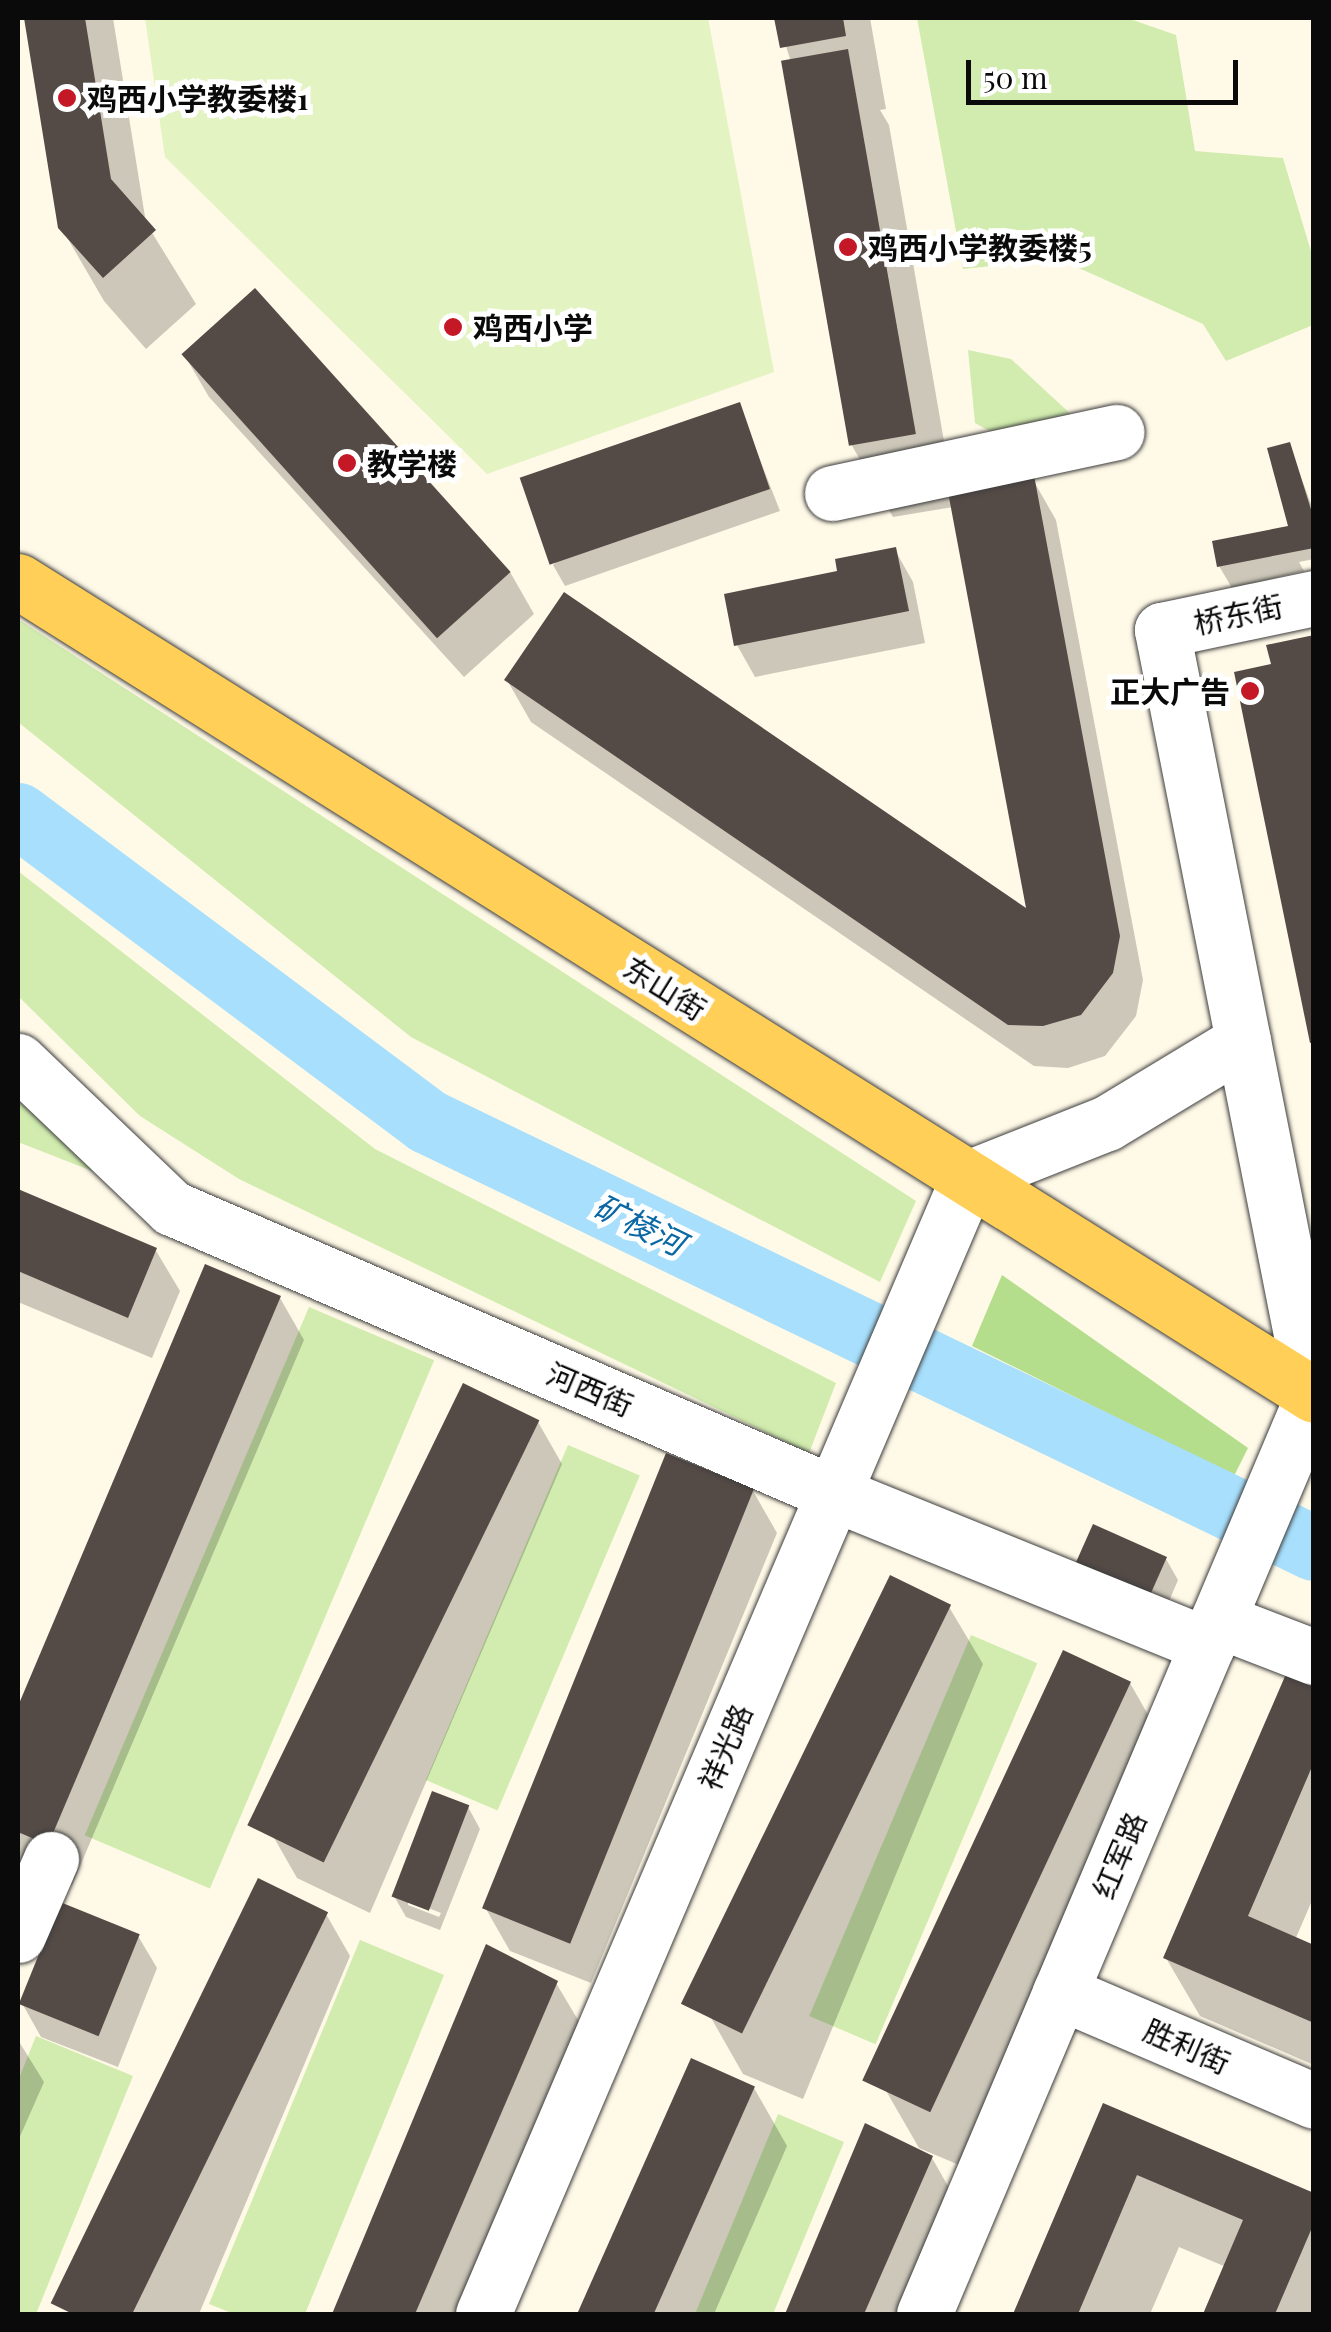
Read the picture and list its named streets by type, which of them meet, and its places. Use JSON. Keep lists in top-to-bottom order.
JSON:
{
  "streets": {
    "main road": ["东山街"],
    "street": [
      "桥东街",
      "河西街",
      "祥光路",
      "红军路",
      "胜利街"
    ]
  },
  "crossings": [
    ["东山街", "祥光路"],
    ["东山街", "红军路"],
    ["河西街", "祥光路"],
    ["河西街", "红军路"],
    ["红军路", "胜利街"]
  ],
  "water": ["矿棱河"],
  "places": [
    "鸡西小学教委楼1",
    "鸡西小学教委楼5",
    "鸡西小学",
    "教学楼",
    "正大广告"
  ],
  "scale_bar": "50 m"
}
